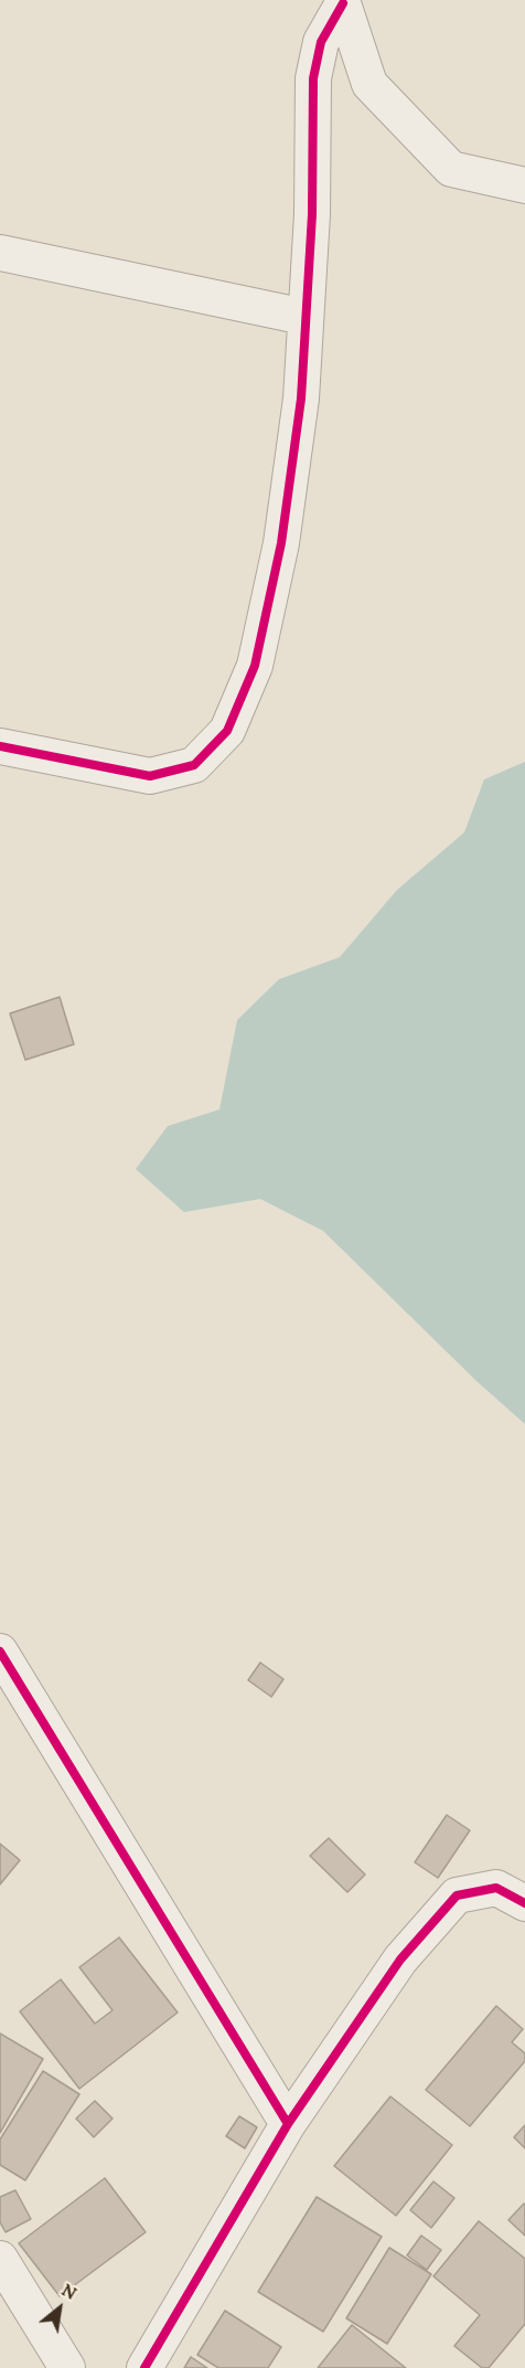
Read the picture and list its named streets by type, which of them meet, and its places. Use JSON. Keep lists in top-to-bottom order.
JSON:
{
  "north": "top right"
}
